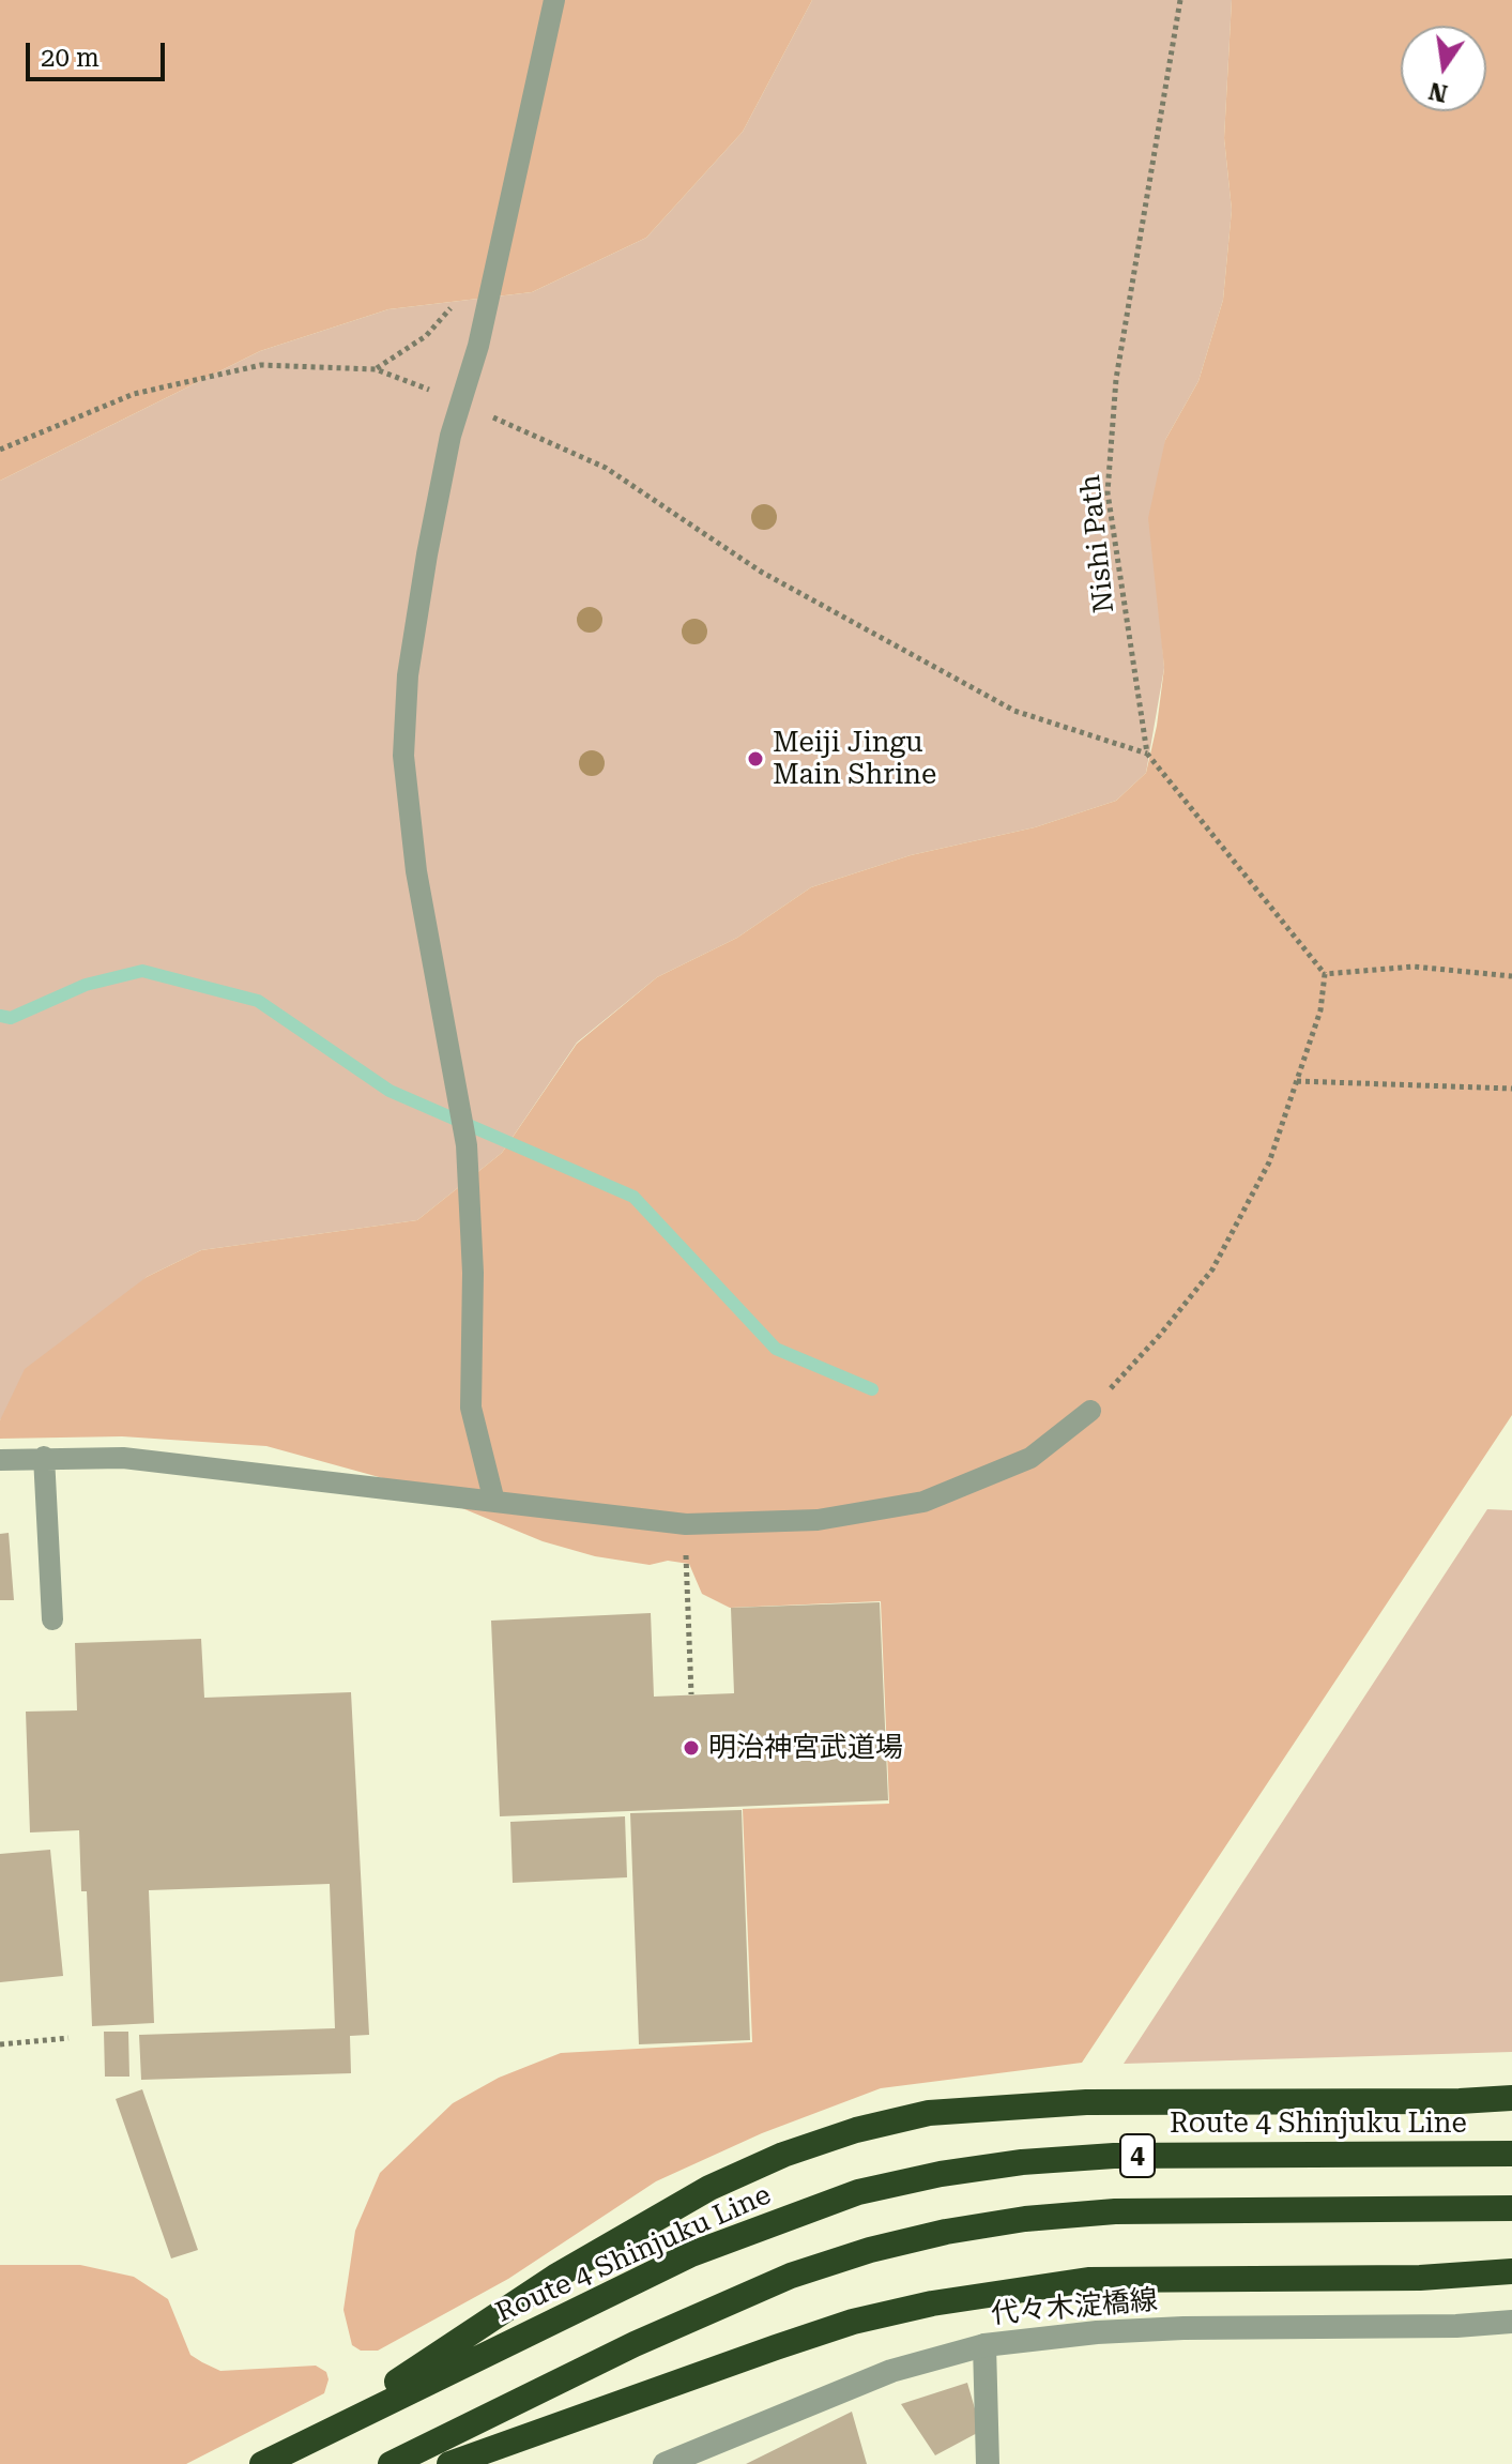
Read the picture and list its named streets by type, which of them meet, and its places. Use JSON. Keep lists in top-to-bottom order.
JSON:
{
  "streets": {
    "highway": ["Route 4 Shinjuku Line", "4"],
    "street": ["代々木淀橋線"],
    "path": ["Nishi Path"]
  },
  "places": ["Meiji Jingu Main Shrine", "明治神宮武道場"],
  "scale_bar": "20 m",
  "north": "bottom"
}
